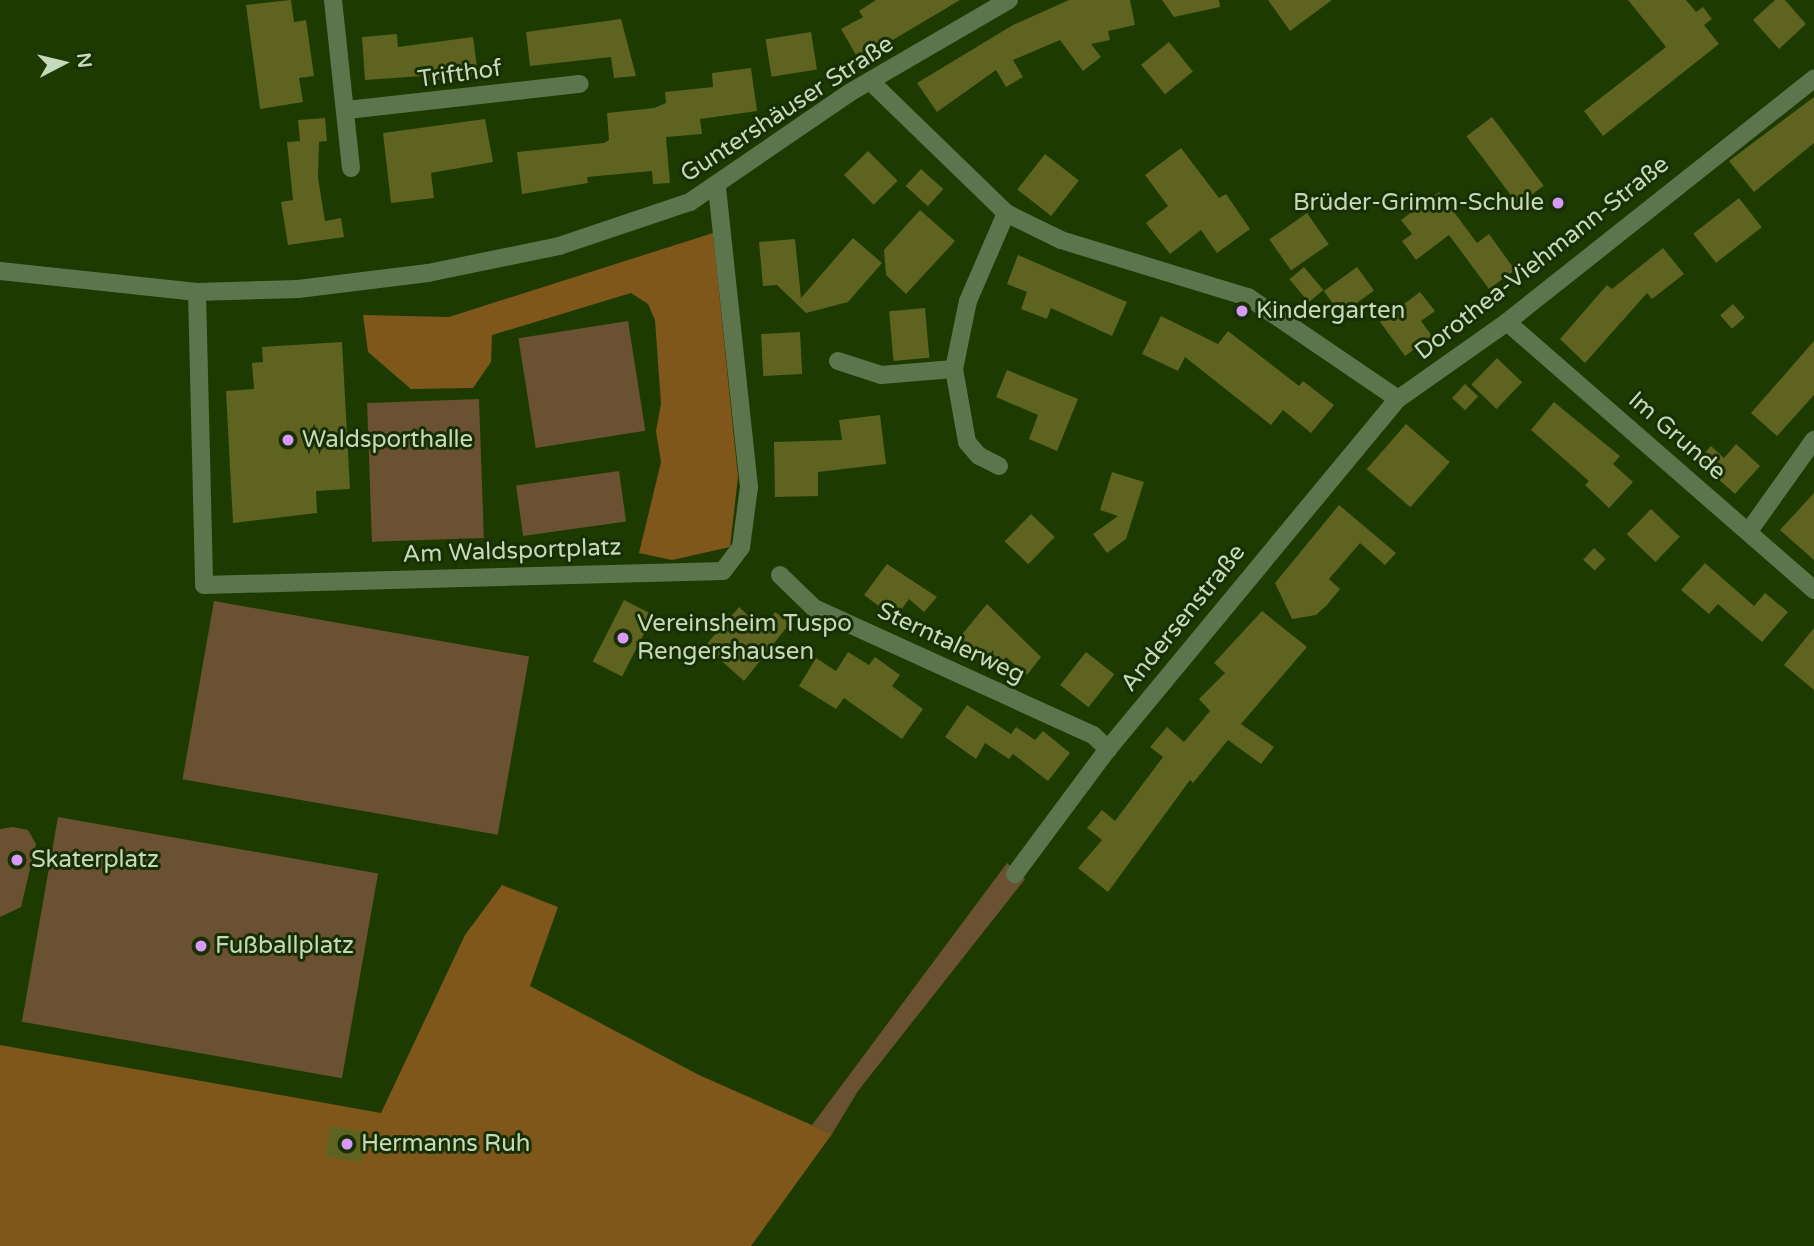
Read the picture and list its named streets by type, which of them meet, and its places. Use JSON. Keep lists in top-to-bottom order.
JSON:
{
  "streets": {
    "street": [
      "Trifthof",
      "Guntershäuser Straße",
      "Dorothea-Viehmann-Straße",
      "Im Grunde",
      "Am Waldsportplatz",
      "Andersenstraße",
      "Sterntalerweg"
    ]
  },
  "crossings": [
    ["Guntershäuser Straße", "Am Waldsportplatz"],
    ["Dorothea-Viehmann-Straße", "Im Grunde"],
    ["Dorothea-Viehmann-Straße", "Andersenstraße"],
    ["Andersenstraße", "Sterntalerweg"]
  ],
  "places": [
    "Brüder-Grimm-Schule",
    "Kindergarten",
    "Waldsporthalle",
    "Vereinsheim Tuspo Rengershausen",
    "Skaterplatz",
    "Fußballplatz",
    "Hermanns Ruh"
  ],
  "north": "right"
}
